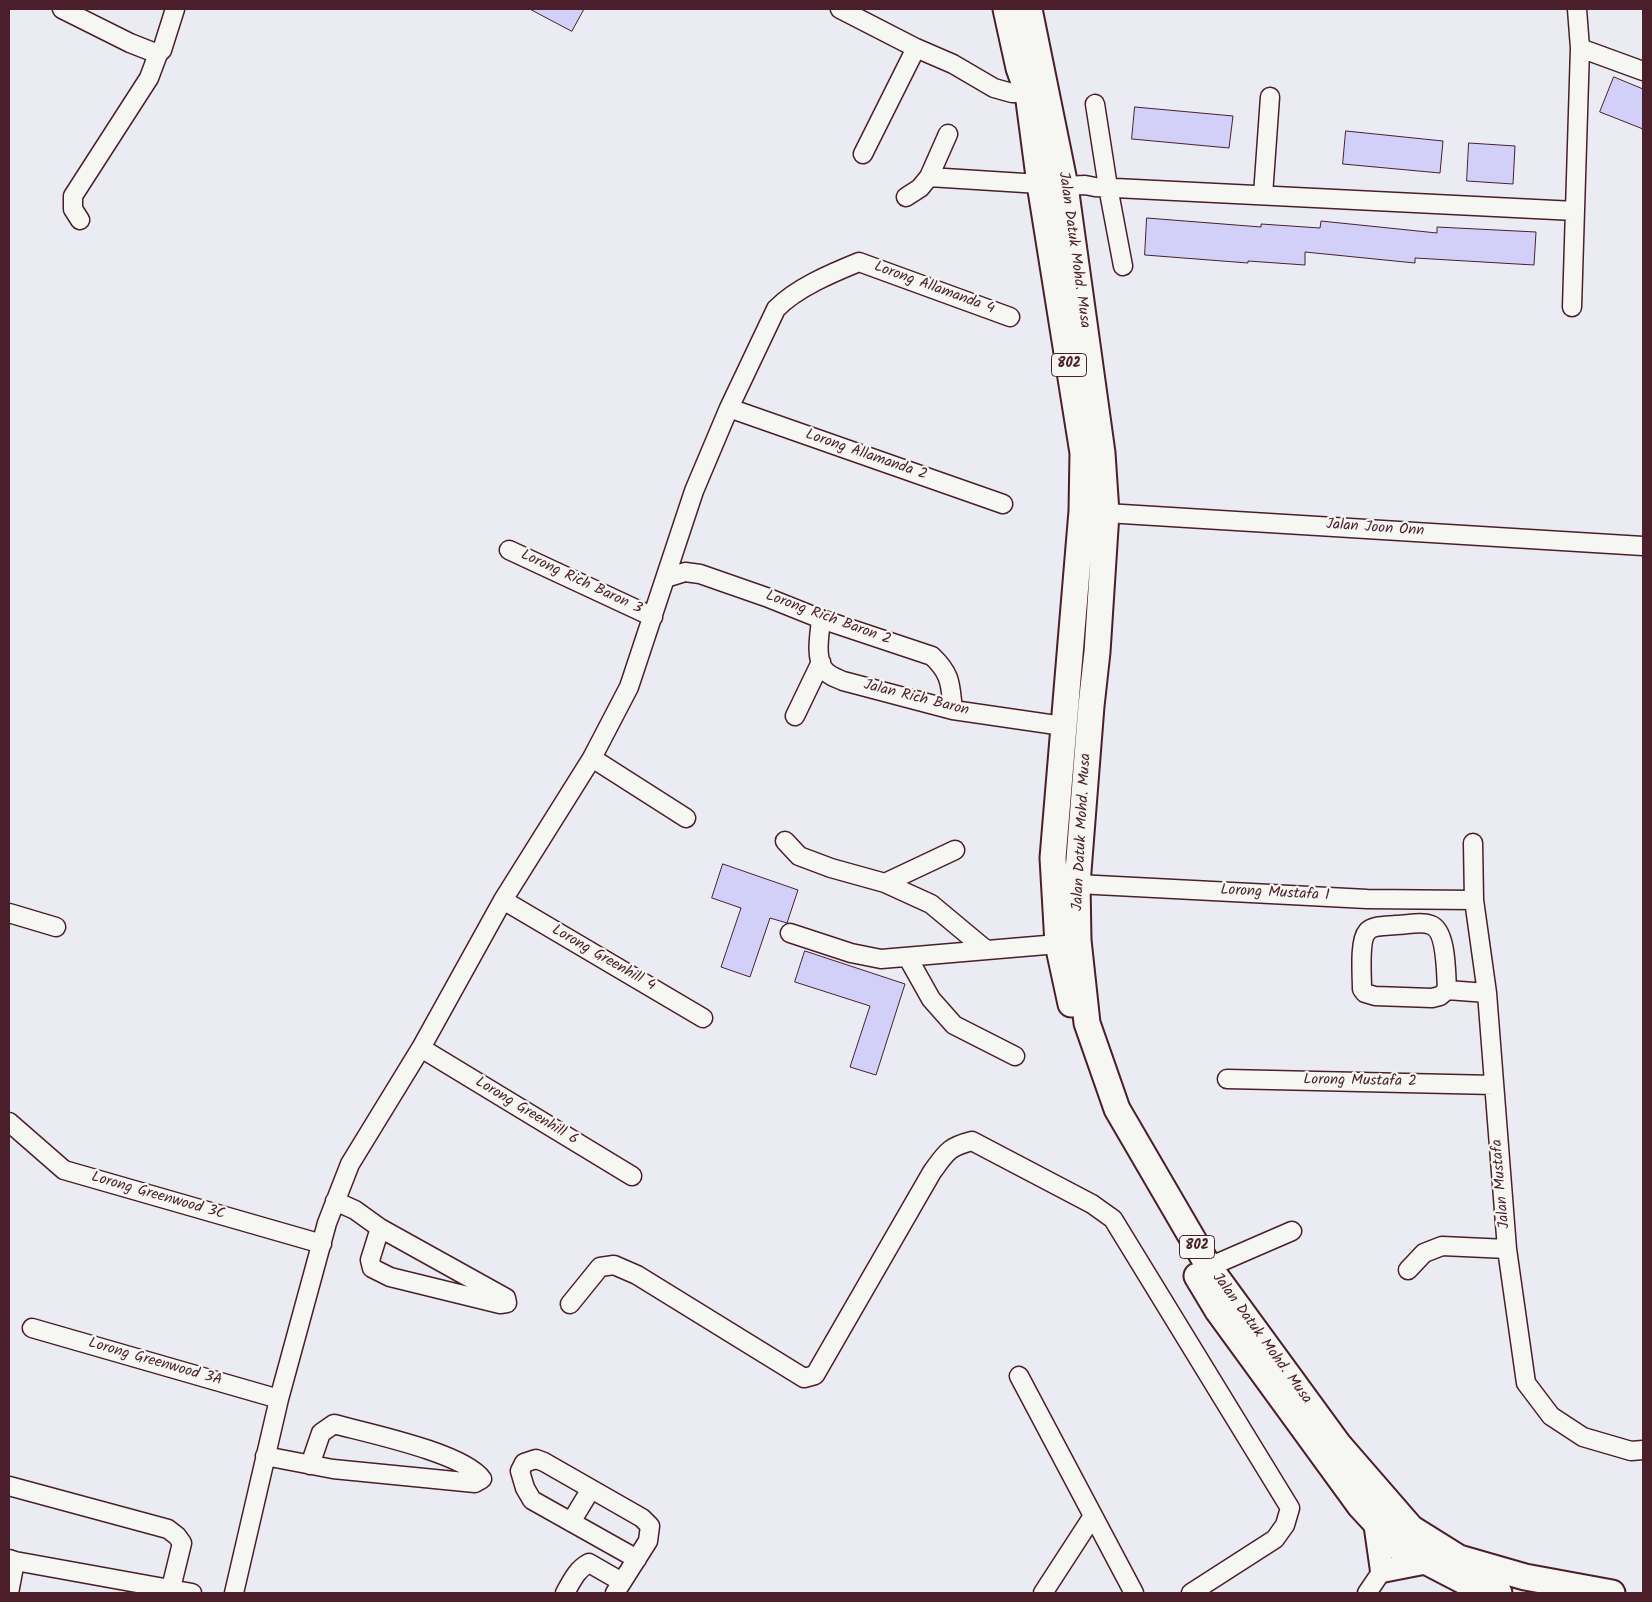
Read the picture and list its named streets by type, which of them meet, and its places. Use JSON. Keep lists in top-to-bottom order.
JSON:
{
  "streets": {
    "highway": ["Jalan Datuk Mohd. Musa", "802"],
    "street": [
      "Lorong Allamanda 4",
      "Lorong Allamanda 2",
      "Jalan Joon Onn",
      "Lorong Rich Baron 3",
      "Lorong Rich Baron 2",
      "Jalan Rich Baron",
      "Lorong Mustafa 1",
      "Lorong Greenhill 4",
      "Lorong Mustafa 2",
      "Lorong Greenhill 6",
      "Jalan Mustafa",
      "Lorong Greenwood 3C",
      "Lorong Greenwood 3A"
    ]
  },
  "crossings": [
    ["Jalan Datuk Mohd. Musa", "Jalan Joon Onn"],
    ["Jalan Datuk Mohd. Musa", "Jalan Rich Baron"],
    ["Jalan Datuk Mohd. Musa", "Lorong Mustafa 1"],
    ["Lorong Allamanda 4", "Lorong Allamanda 2"],
    ["Lorong Rich Baron 2", "Jalan Rich Baron"],
    ["Lorong Mustafa 1", "Jalan Mustafa"],
    ["Lorong Mustafa 2", "Jalan Mustafa"]
  ]
}
